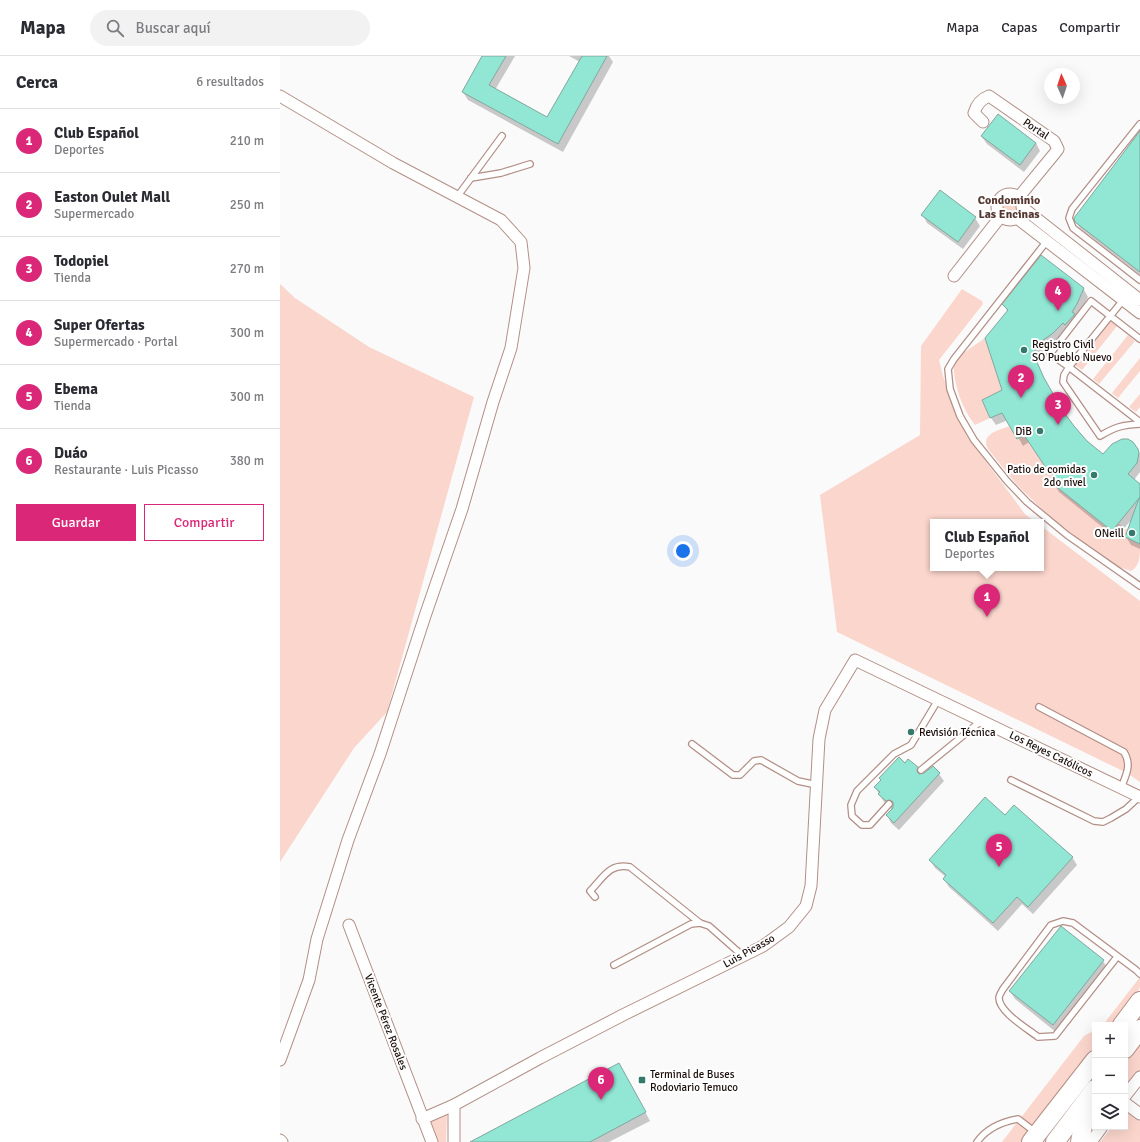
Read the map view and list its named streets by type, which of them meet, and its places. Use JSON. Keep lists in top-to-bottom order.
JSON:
{
  "streets": {
    "street": [
      "Portal",
      "Los Reyes Católicos",
      "Luis Picasso",
      "Vicente Pérez Rosales"
    ]
  },
  "crossings": [
    ["Los Reyes Católicos", "Luis Picasso"]
  ],
  "districts": ["Condominio Las Encinas"],
  "places": {
    "other": [
      "Registro Civil SO Pueblo Nuevo",
      "DiB",
      "Patio de comidas 2do nivel",
      "ONeill",
      "Revisión Técnica"
    ],
    "transit": ["Terminal de Buses Rodoviario Temuco"]
  },
  "north": "top",
  "page": {
    "header": "Mapa",
    "search": "Buscar aquí",
    "nav": ["Mapa", "Capas", "Compartir"],
    "heading": ["Cerca", "6 resultados"],
    "list": [
      {
        "mark": "1",
        "name": "Club Español",
        "note": "Deportes",
        "value": "210 m"
      },
      {
        "mark": "2",
        "name": "Easton Oulet Mall",
        "note": "Supermercado",
        "value": "250 m"
      },
      {
        "mark": "3",
        "name": "Todopiel",
        "note": "Tienda",
        "value": "270 m"
      },
      {
        "mark": "4",
        "name": "Super Ofertas",
        "note": "Supermercado · Portal",
        "value": "300 m"
      },
      {
        "mark": "5",
        "name": "Ebema",
        "note": "Tienda",
        "value": "300 m"
      },
      {
        "mark": "6",
        "name": "Duáo",
        "note": "Restaurante · Luis Picasso",
        "value": "380 m"
      }
    ],
    "pins": [
      "4",
      "2",
      "3",
      "1",
      "5",
      "6"
    ],
    "buttons": ["Guardar", "Compartir"],
    "popup": ["Club Español", "Deportes"],
    "map_buttons": ["+", "−"]
  }
}
